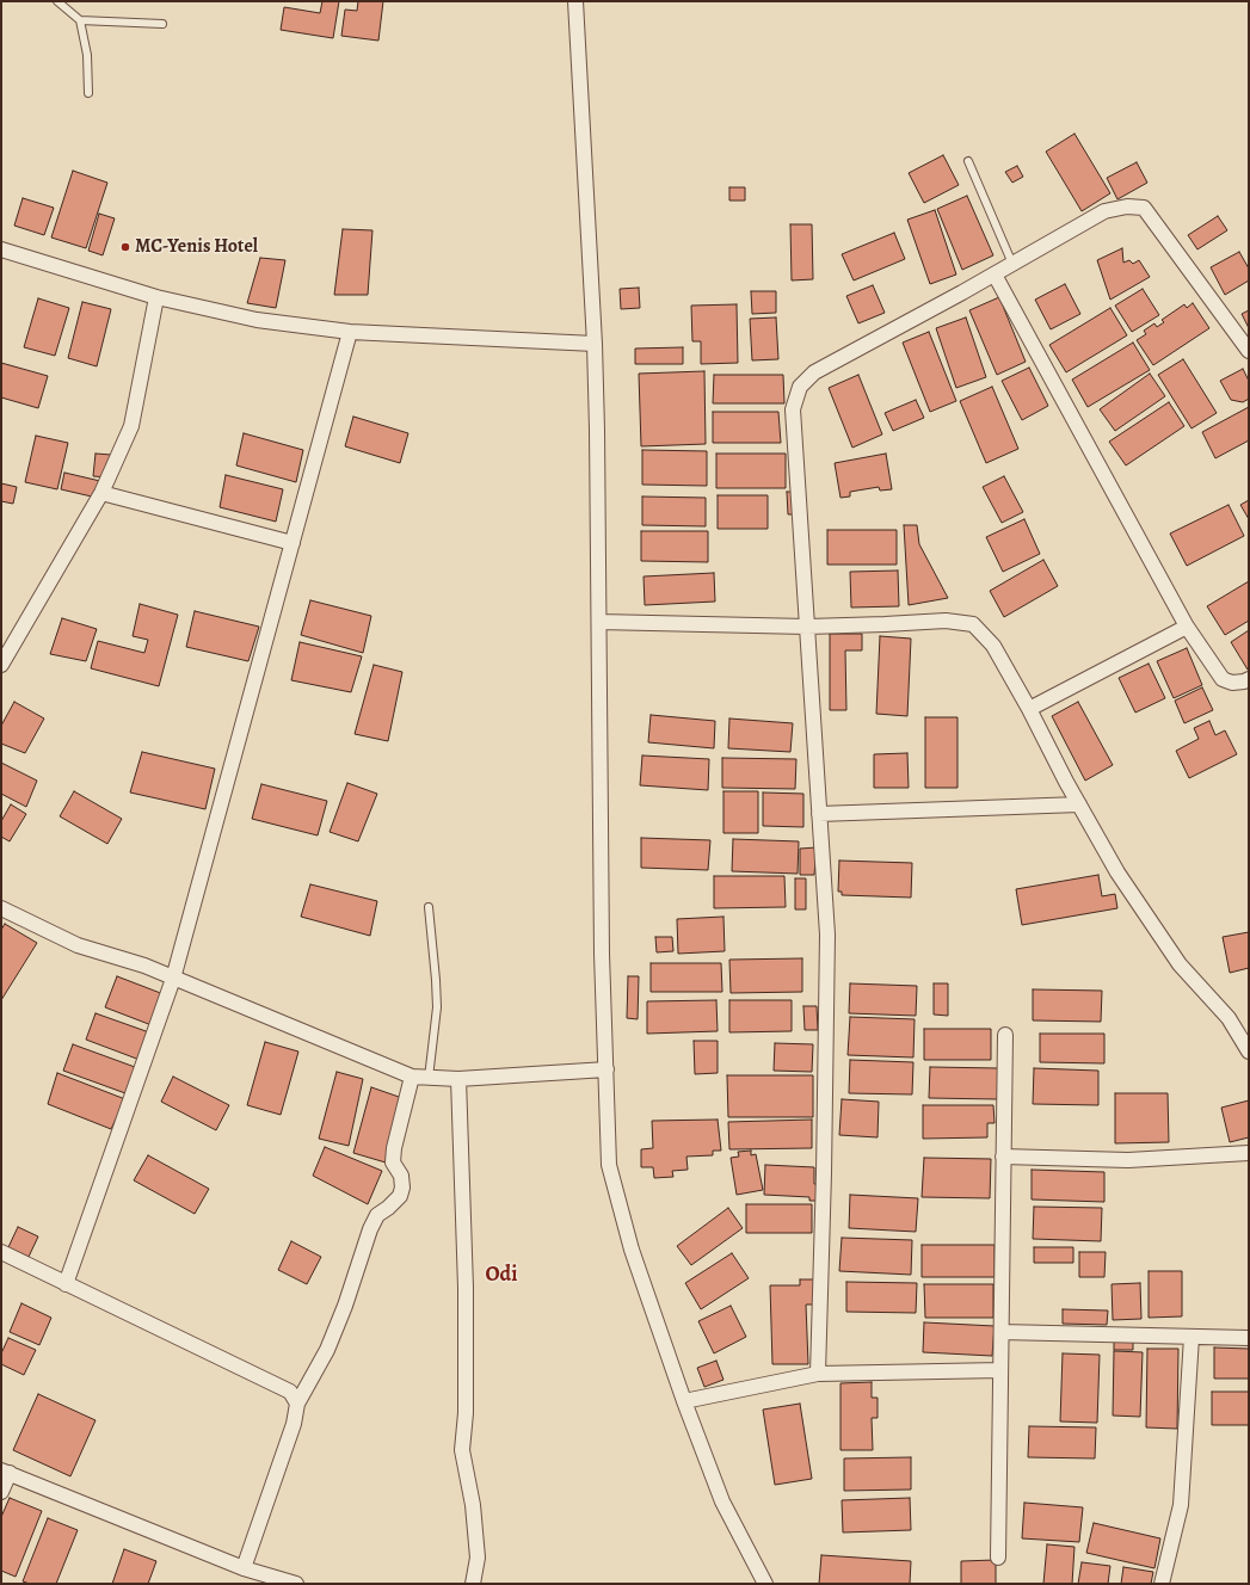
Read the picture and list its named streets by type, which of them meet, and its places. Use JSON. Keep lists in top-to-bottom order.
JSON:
{
  "districts": ["Odi"],
  "places": ["MC-Yenis Hotel"]
}
